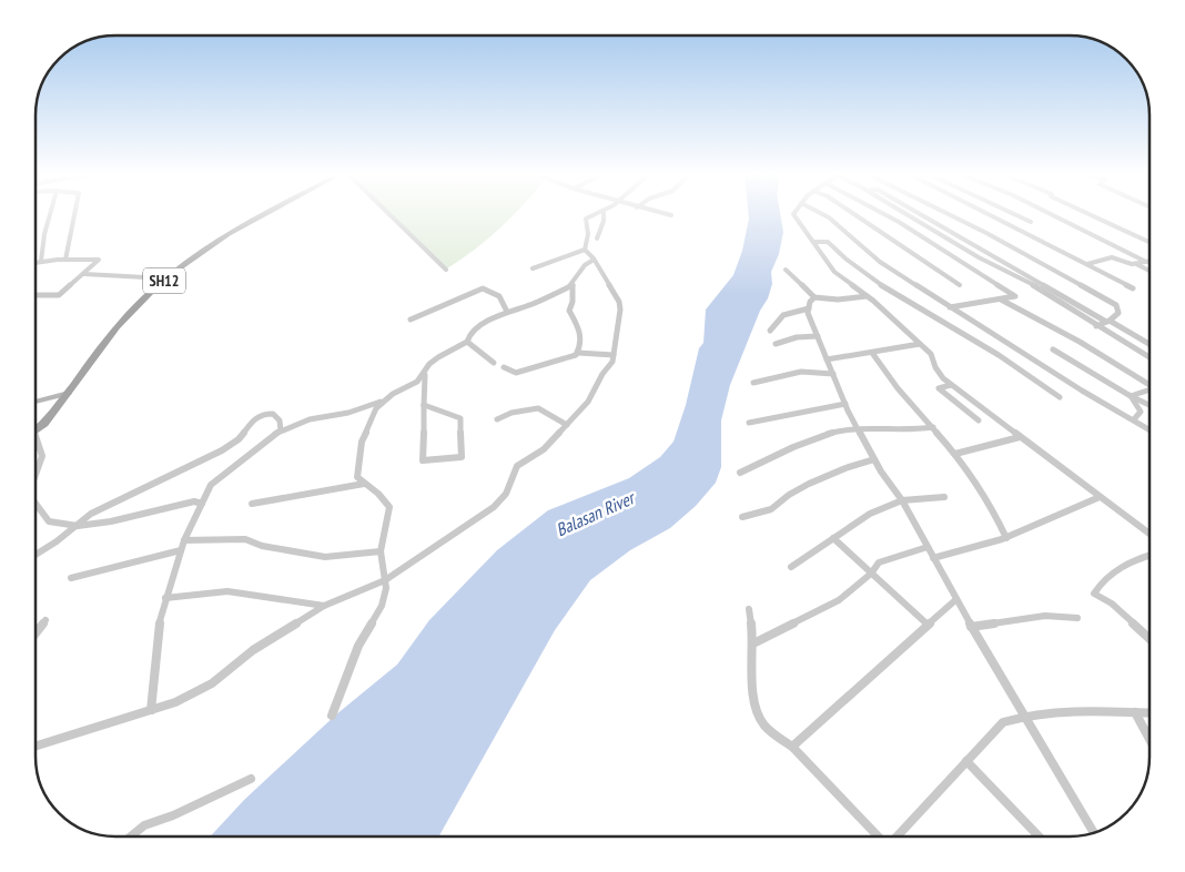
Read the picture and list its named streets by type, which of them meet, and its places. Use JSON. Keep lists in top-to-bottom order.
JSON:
{
  "streets": {
    "main road": ["SH12"]
  },
  "water": ["Balasan River"]
}
